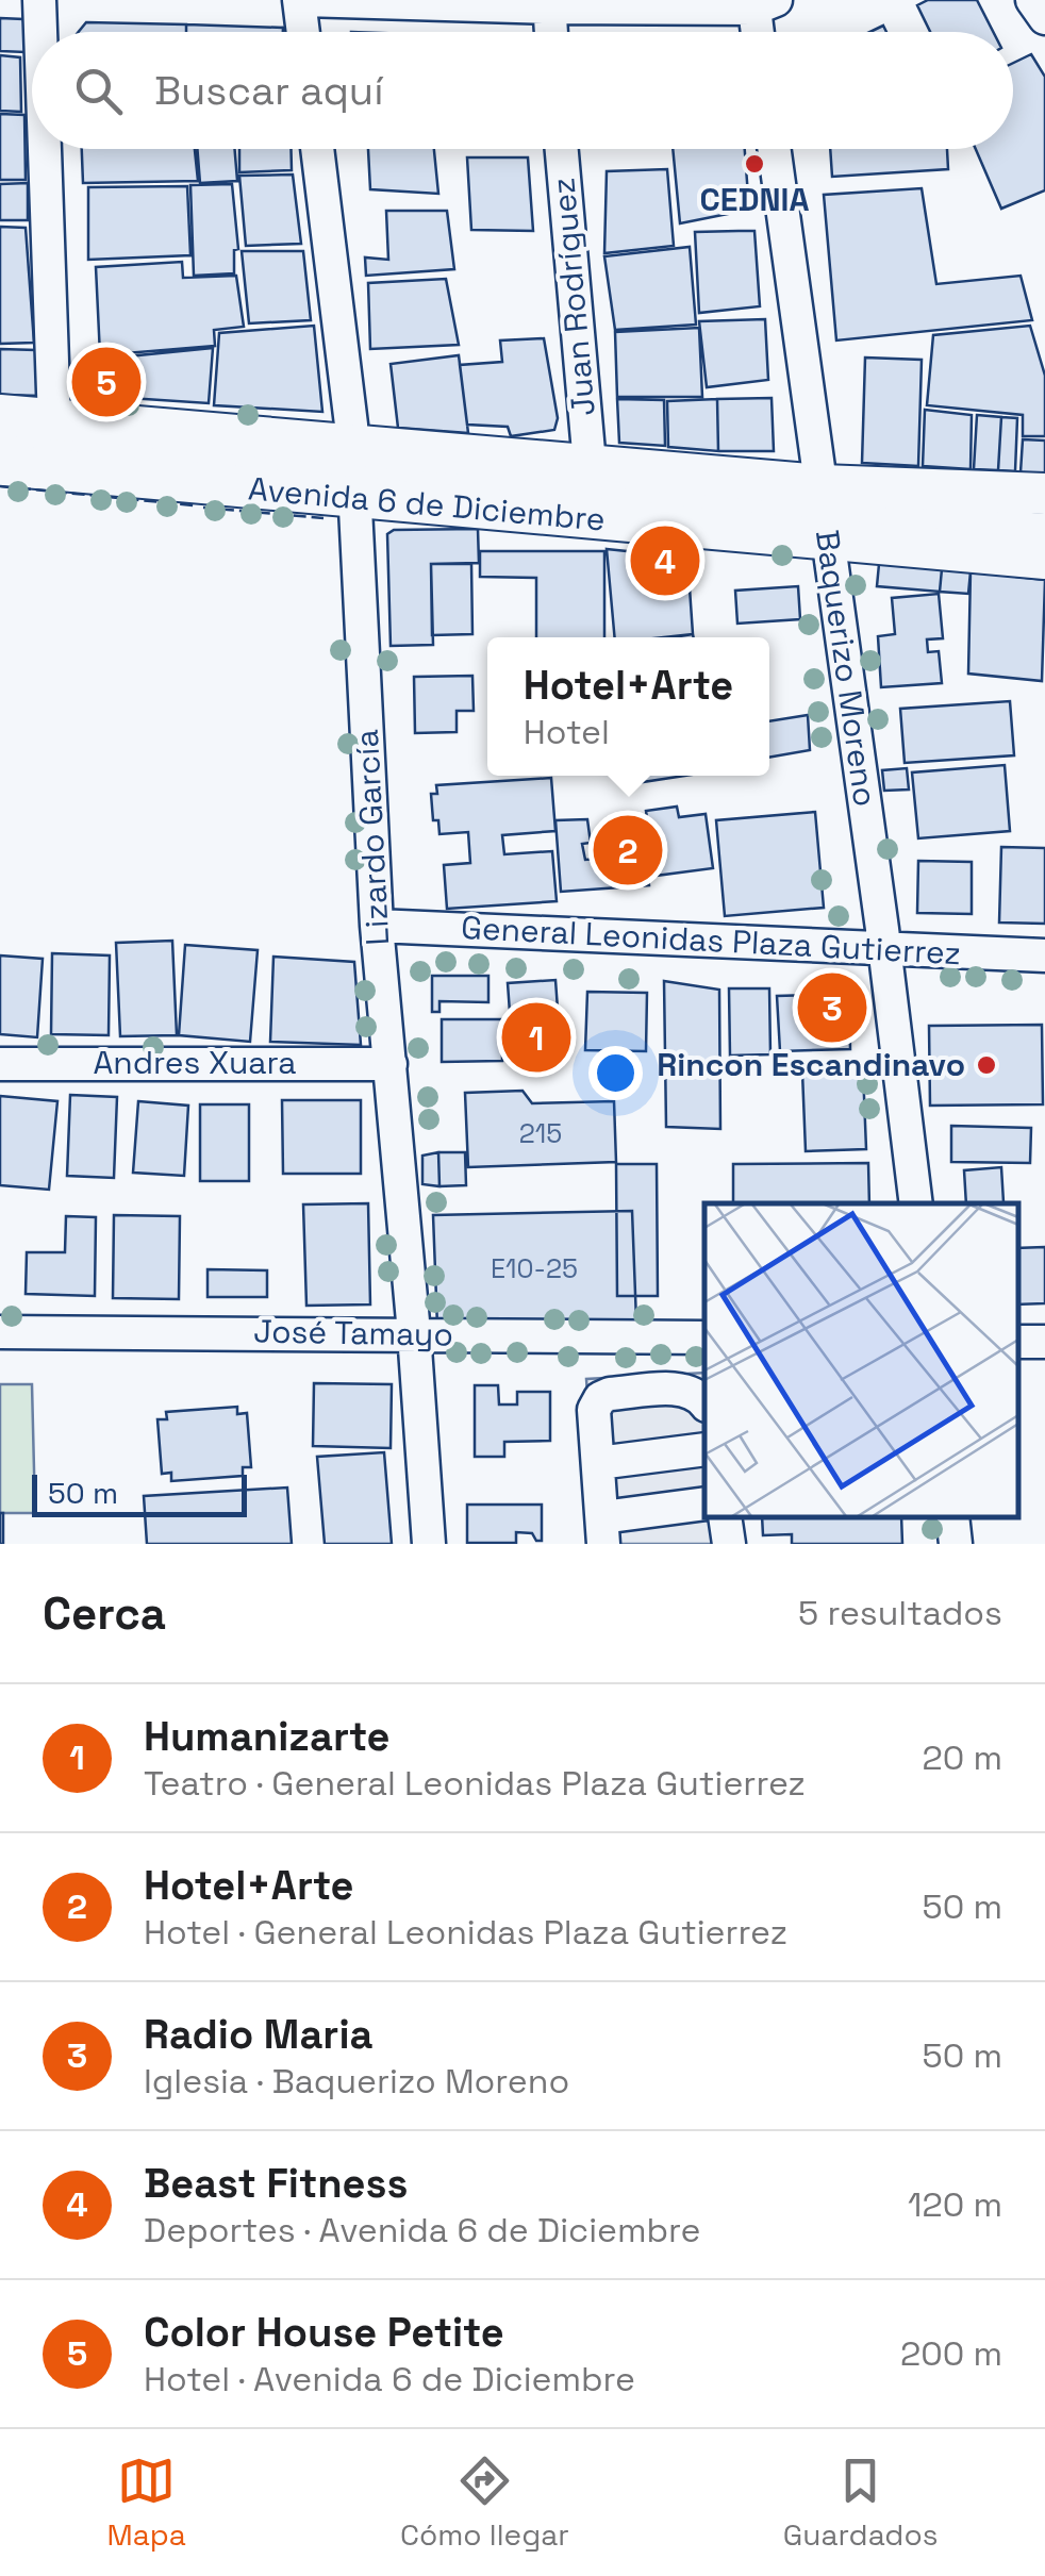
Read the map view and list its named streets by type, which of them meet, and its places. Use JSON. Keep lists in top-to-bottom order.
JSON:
{
  "streets": {
    "main road": ["Avenida 6 de Diciembre"],
    "street": [
      "Juan Rodríguez",
      "Baquerizo Moreno",
      "Lizardo García",
      "General Leonidas Plaza Gutierrez",
      "Andres Xuara",
      "José Tamayo"
    ]
  },
  "crossings": [
    ["Juan Rodríguez", "Avenida 6 de Diciembre"],
    ["Avenida 6 de Diciembre", "Baquerizo Moreno"],
    ["Avenida 6 de Diciembre", "Lizardo García"],
    ["Baquerizo Moreno", "General Leonidas Plaza Gutierrez"],
    ["Lizardo García", "General Leonidas Plaza Gutierrez"],
    ["Lizardo García", "Andres Xuara"],
    ["Lizardo García", "José Tamayo"]
  ],
  "places": ["CEDNIA", "Rincon Escandinavo"],
  "house_numbers": ["215", "E10-25"],
  "scale_bar": "50 m",
  "page": {
    "search": "Buscar aquí",
    "pins": [
      "5",
      "4",
      "2",
      "3",
      "1"
    ],
    "popup": ["Hotel+Arte", "Hotel"],
    "scale": "50 m",
    "heading": ["Cerca", "5 resultados"],
    "list": [
      {
        "mark": "1",
        "name": "Humanizarte",
        "note": "Teatro · General Leonidas Plaza Gutierrez",
        "value": "20 m"
      },
      {
        "mark": "2",
        "name": "Hotel+Arte",
        "note": "Hotel · General Leonidas Plaza Gutierrez",
        "value": "50 m"
      },
      {
        "mark": "3",
        "name": "Radio Maria",
        "note": "Iglesia · Baquerizo Moreno",
        "value": "50 m"
      },
      {
        "mark": "4",
        "name": "Beast Fitness",
        "note": "Deportes · Avenida 6 de Diciembre",
        "value": "120 m"
      },
      {
        "mark": "5",
        "name": "Color House Petite",
        "note": "Hotel · Avenida 6 de Diciembre",
        "value": "200 m"
      }
    ],
    "nav": ["Mapa", "Cómo llegar", "Guardados"]
  }
}
